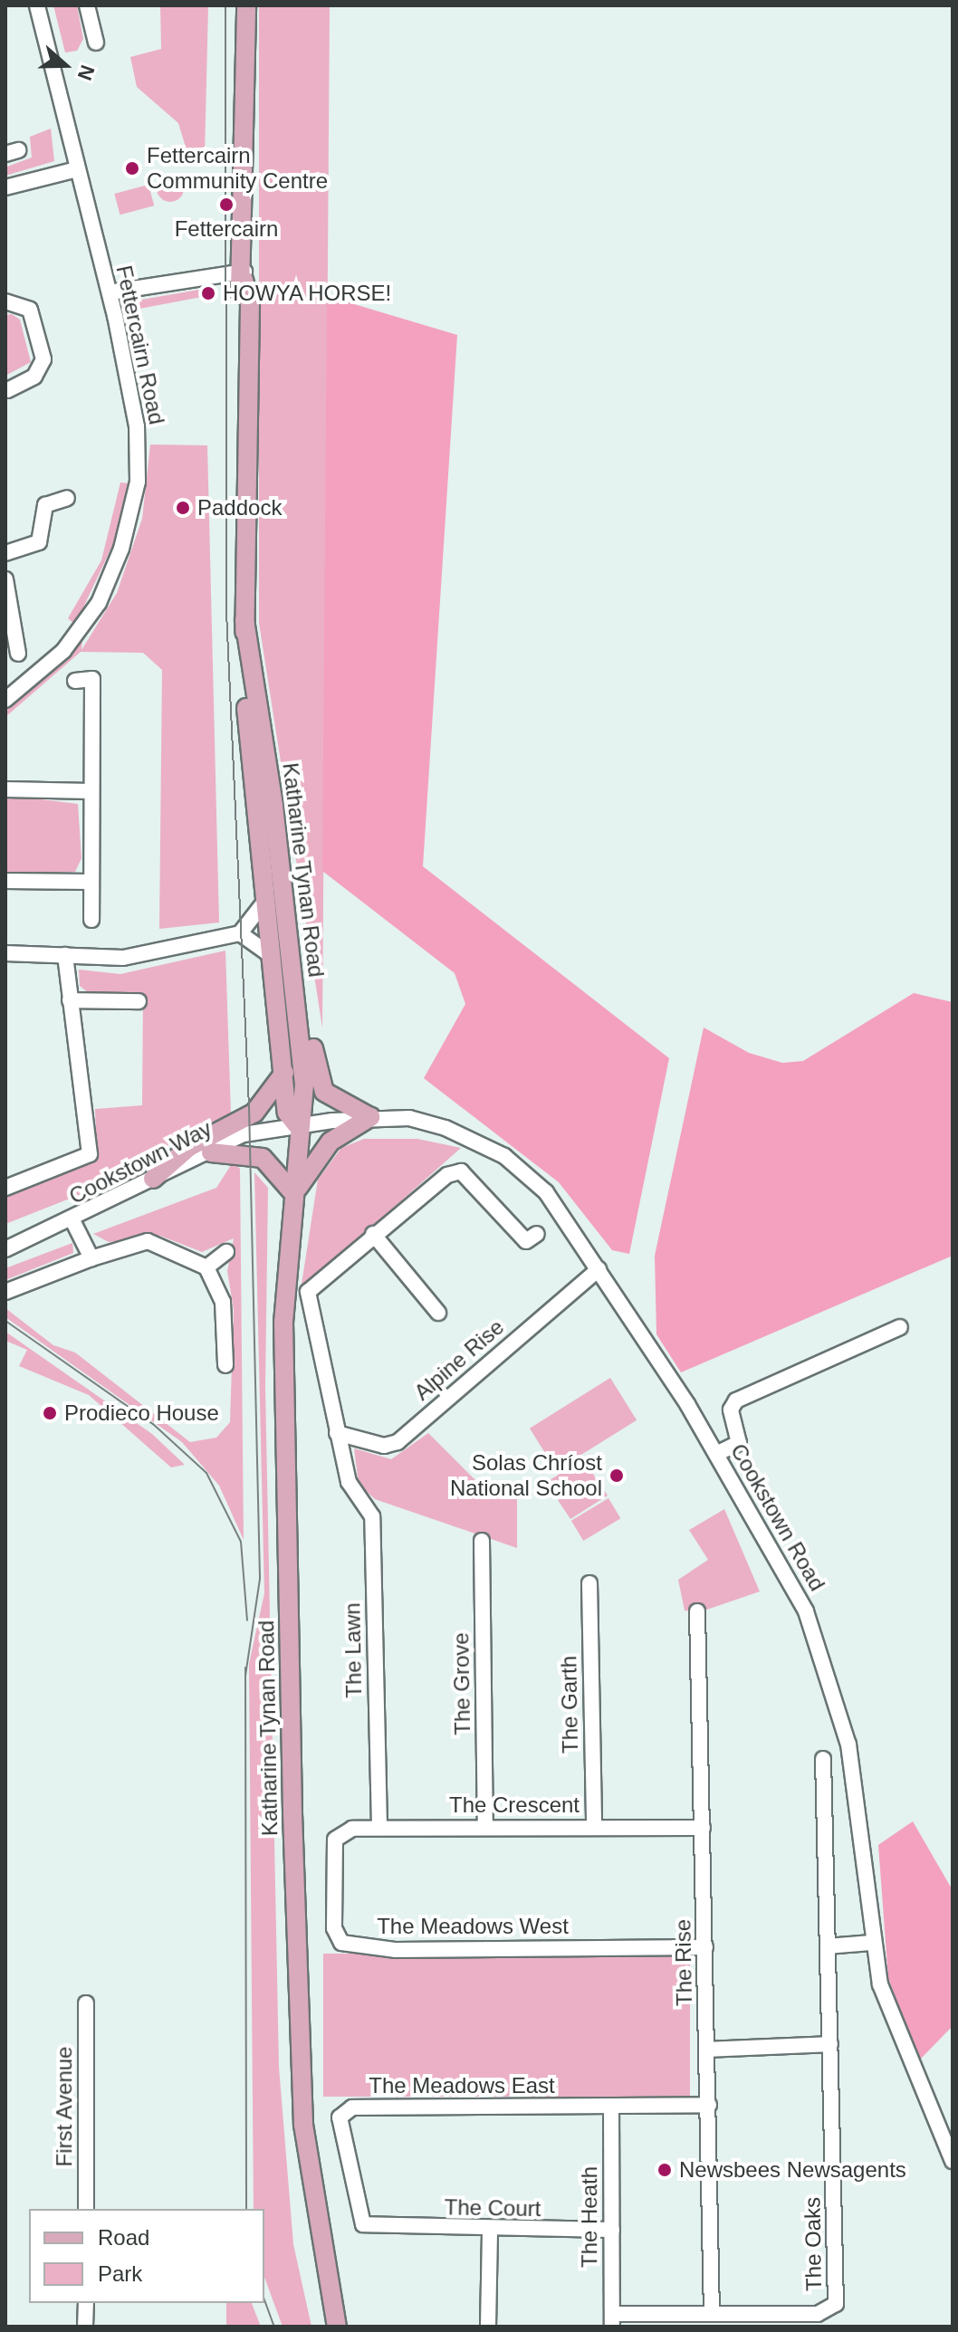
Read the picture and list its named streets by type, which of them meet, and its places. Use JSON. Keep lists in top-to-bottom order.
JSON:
{
  "streets": {
    "main road": ["Katharine Tynan Road"],
    "street": [
      "Fettercairn Road",
      "Cookstown Way",
      "Alpine Rise",
      "Cookstown Road",
      "The Lawn",
      "The Grove",
      "The Garth",
      "The Crescent",
      "The Meadows West",
      "The Rise",
      "The Meadows East",
      "First Avenue",
      "The Court",
      "The Heath",
      "The Oaks"
    ]
  },
  "crossings": [
    ["Katharine Tynan Road", "Cookstown Way"],
    ["Katharine Tynan Road", "Cookstown Road"],
    ["Cookstown Way", "Cookstown Road"],
    ["Alpine Rise", "Cookstown Road"],
    ["Alpine Rise", "The Lawn"],
    ["The Lawn", "The Crescent"],
    ["The Grove", "The Crescent"],
    ["The Garth", "The Crescent"],
    ["The Crescent", "The Meadows West"],
    ["The Crescent", "The Rise"],
    ["The Meadows West", "The Rise"],
    ["The Rise", "The Meadows East"],
    ["The Rise", "The Oaks"],
    ["The Meadows East", "The Court"],
    ["The Meadows East", "The Heath"],
    ["The Court", "The Heath"],
    ["The Heath", "The Oaks"]
  ],
  "places": [
    "Fettercairn Community Centre",
    "Fettercairn",
    "HOWYA HORSE!",
    "Paddock",
    "Prodieco House",
    "Solas Chríost National School",
    "Newsbees Newsagents"
  ],
  "legend": ["Road", "Park"],
  "north": "right"
}
